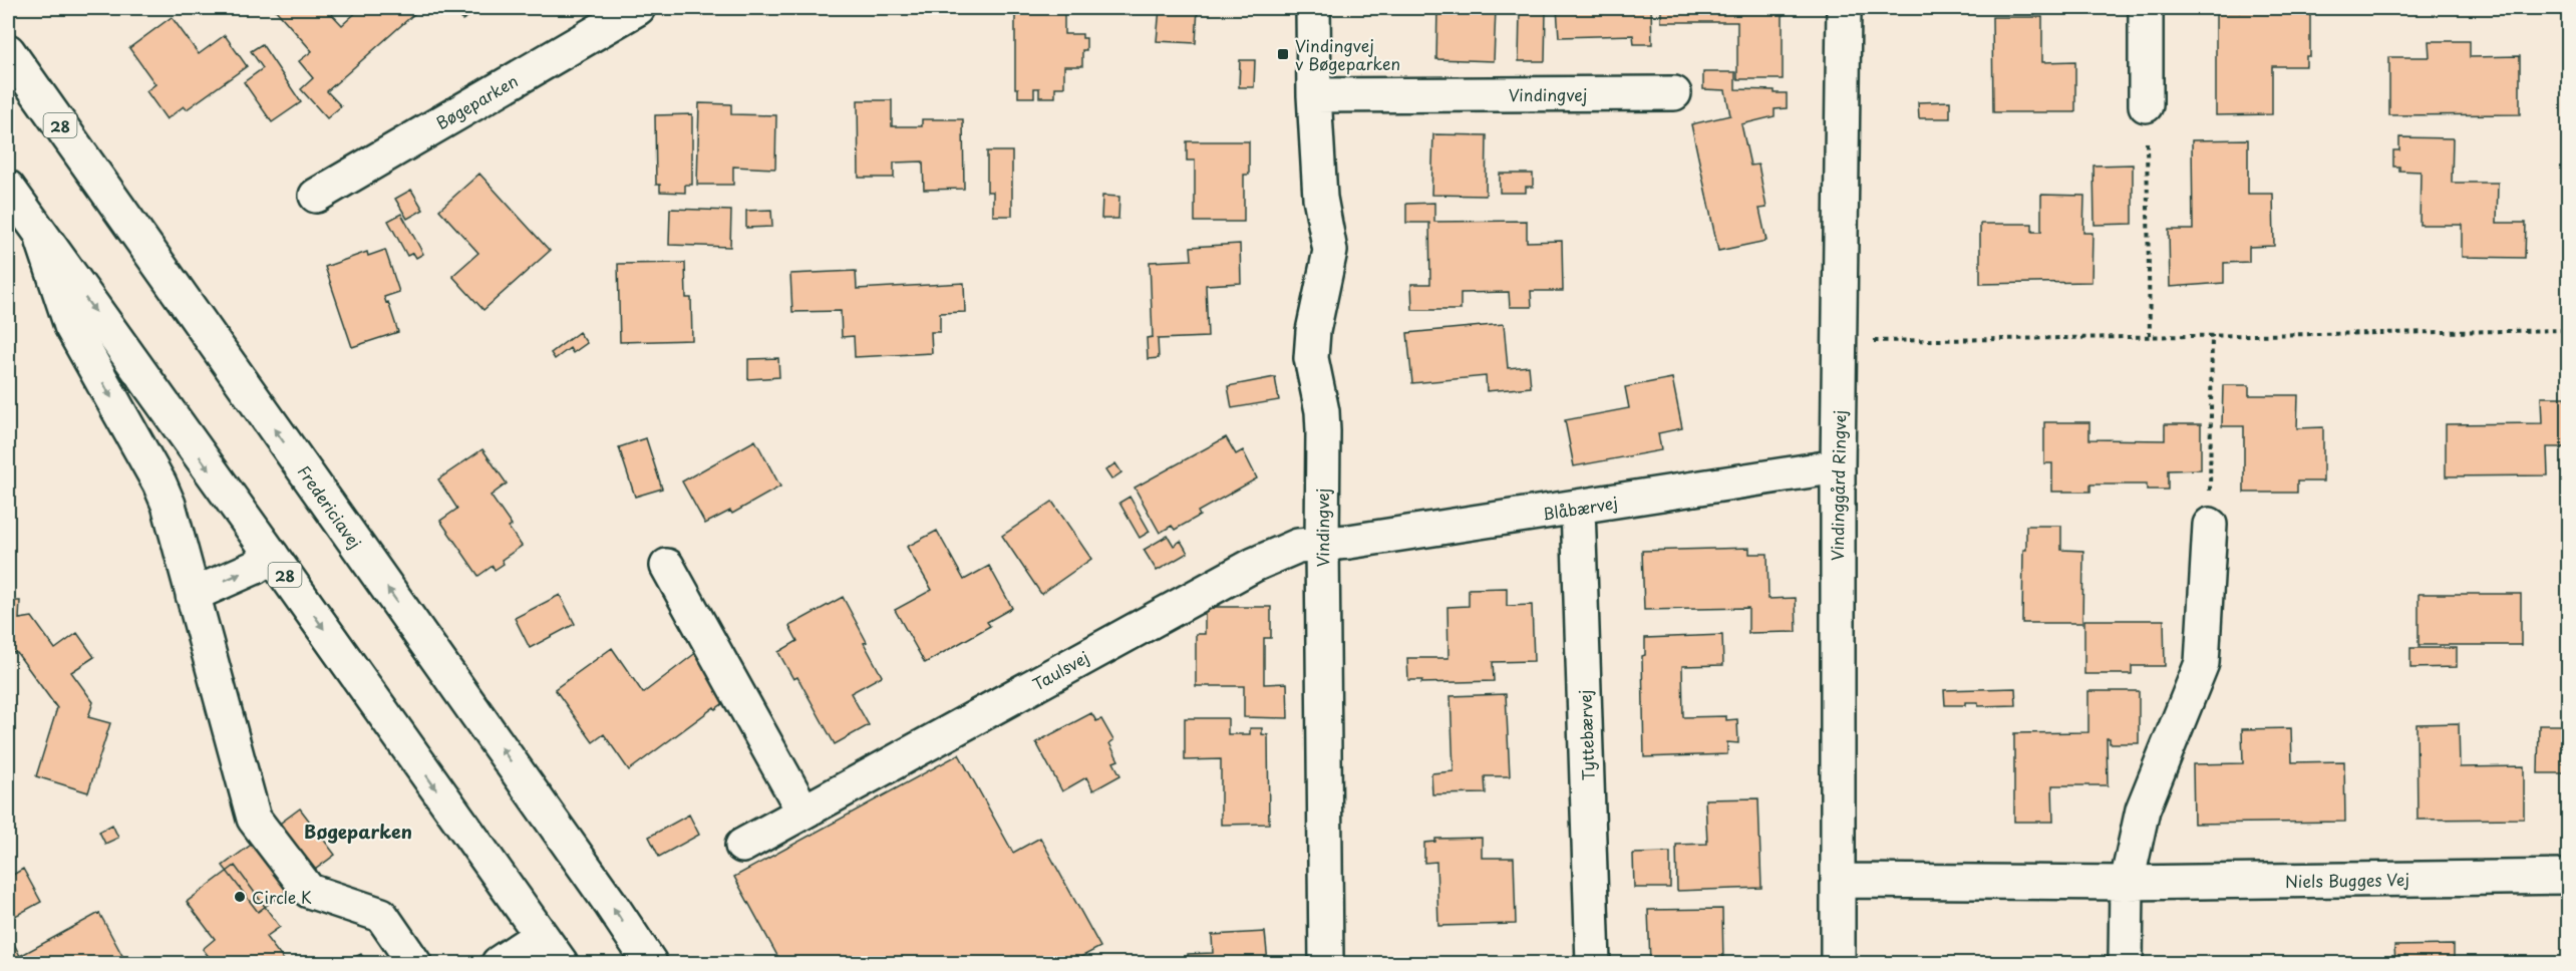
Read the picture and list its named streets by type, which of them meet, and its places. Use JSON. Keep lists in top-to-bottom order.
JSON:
{
  "streets": {
    "street": [
      "Vindingvej",
      "Bøgeparken",
      "28",
      "Vindinggård Ringvej",
      "Fredericiavej",
      "Blåbærvej",
      "Taulsvej",
      "Tyttebærvej",
      "Niels Bugges Vej"
    ]
  },
  "crossings": [
    ["Vindingvej", "Blåbærvej"],
    ["Vindingvej", "Taulsvej"],
    ["Vindinggård Ringvej", "Blåbærvej"],
    ["Vindinggård Ringvej", "Niels Bugges Vej"],
    ["Blåbærvej", "Taulsvej"],
    ["Blåbærvej", "Tyttebærvej"]
  ],
  "districts": ["Bøgeparken"],
  "places": {
    "transit": ["Vindingvej v Bøgeparken"],
    "other": ["Circle K"]
  }
}
